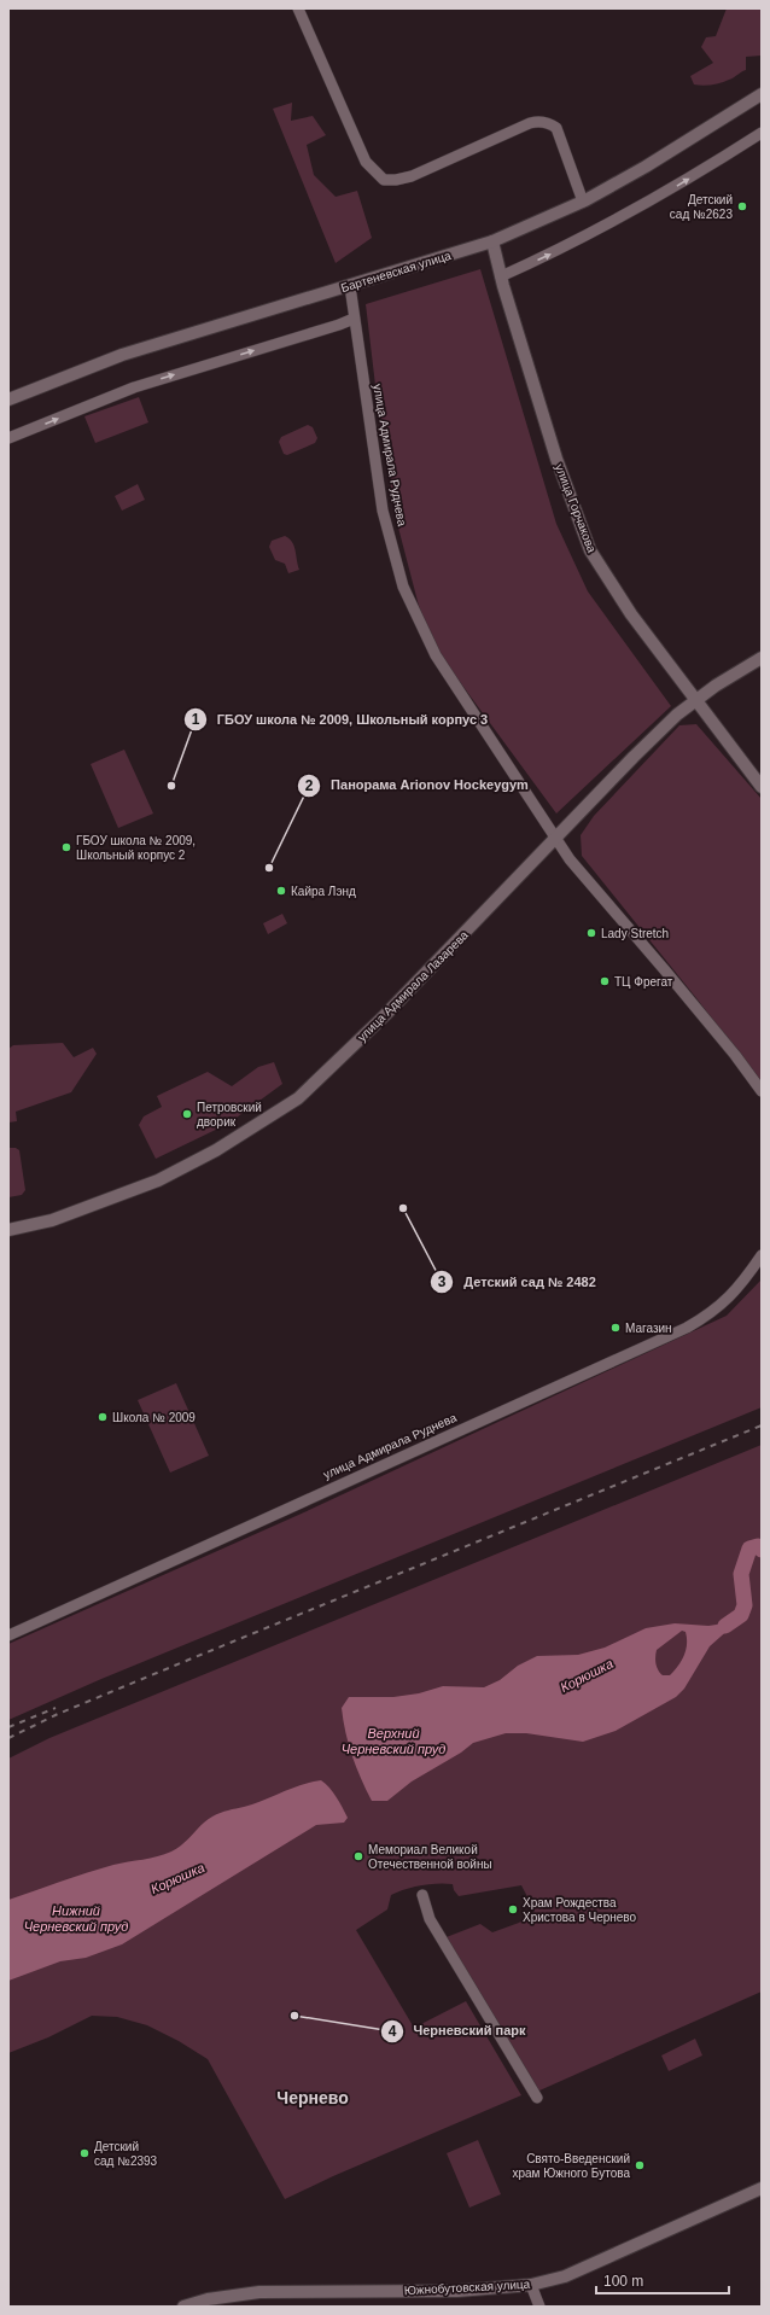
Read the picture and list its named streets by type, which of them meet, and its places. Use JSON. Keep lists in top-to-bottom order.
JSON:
{
  "streets": {
    "street": [
      "Бартеневская улица",
      "улица Адмирала Руднева",
      "улица Горчакова",
      "улица Адмирала Лазарева",
      "Южнобутовская улица"
    ]
  },
  "crossings": [
    ["Бартеневская улица", "улица Адмирала Руднева"],
    ["Бартеневская улица", "улица Горчакова"],
    ["улица Адмирала Руднева", "улица Адмирала Лазарева"],
    ["улица Горчакова", "улица Адмирала Лазарева"]
  ],
  "districts": ["Чернево"],
  "water": ["Корюшка", "Верхний Черневский пруд", "Нижний Черневский пруд"],
  "places": [
    "Детский сад №2623",
    "ГБОУ школа № 2009, Школьный корпус 3",
    "ГБОУ школа № 2009, Школьный корпус 2",
    "Панорама Arionov Hockeygym",
    "Кайра Лэнд",
    "Lady Stretch",
    "ТЦ Фрегат",
    "Петровский дворик",
    "Детский сад № 2482",
    "Магазин",
    "Школа № 2009",
    "Мемориал Великой Отечественной войны",
    "Храм Рождества Христова в Чернево",
    "Черневский парк",
    "Детский сад №2393",
    "Свято-Введенский храм Южного Бутова"
  ],
  "scale_bar": "100 m"
}
